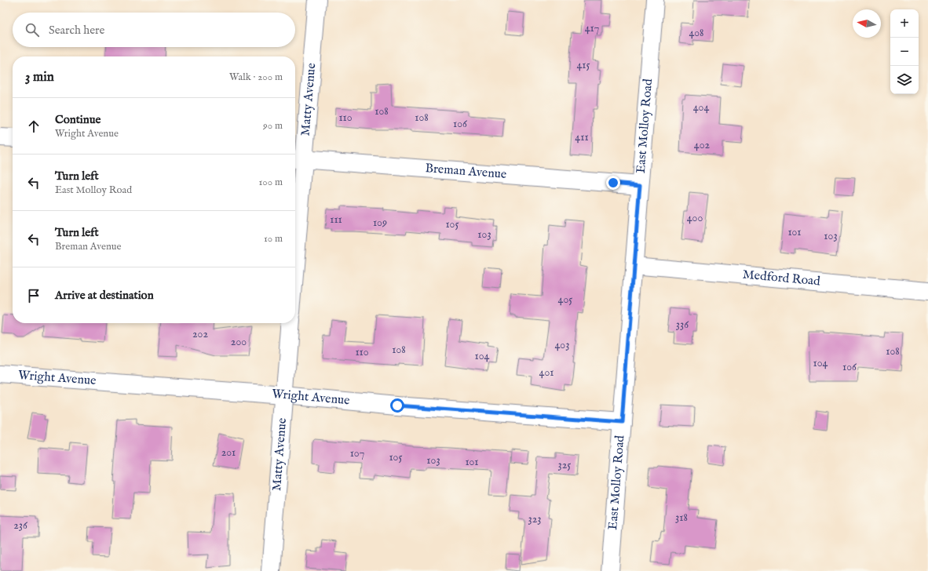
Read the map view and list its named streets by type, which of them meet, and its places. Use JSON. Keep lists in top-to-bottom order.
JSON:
{
  "streets": {
    "street": [
      "Matty Avenue",
      "East Molloy Road",
      "Breman Avenue",
      "Medford Road",
      "Wright Avenue"
    ]
  },
  "crossings": [
    ["Matty Avenue", "Breman Avenue"],
    ["Matty Avenue", "Wright Avenue"],
    ["East Molloy Road", "Breman Avenue"],
    ["East Molloy Road", "Medford Road"],
    ["East Molloy Road", "Wright Avenue"]
  ],
  "house_numbers": [
    "417",
    "408",
    "415",
    "404",
    "108",
    "110",
    "108",
    "106",
    "411",
    "402",
    "400",
    "111",
    "109",
    "105",
    "101",
    "103",
    "103",
    "405",
    "336",
    "202",
    "200",
    "403",
    "108",
    "108",
    "110",
    "104",
    "104",
    "106",
    "401",
    "201",
    "107",
    "105",
    "103",
    "101",
    "325",
    "318",
    "323",
    "236"
  ],
  "north": "left",
  "page": {
    "map_buttons": ["+", "−"],
    "search": "Search here",
    "heading": ["3 min", "Walk · 200 m"],
    "list": [
      ["Continue", "Wright Avenue", "90 m"],
      ["Turn left", "East Molloy Road", "100 m"],
      ["Turn left", "Breman Avenue", "10 m"],
      "Arrive at destination"
    ]
  }
}
